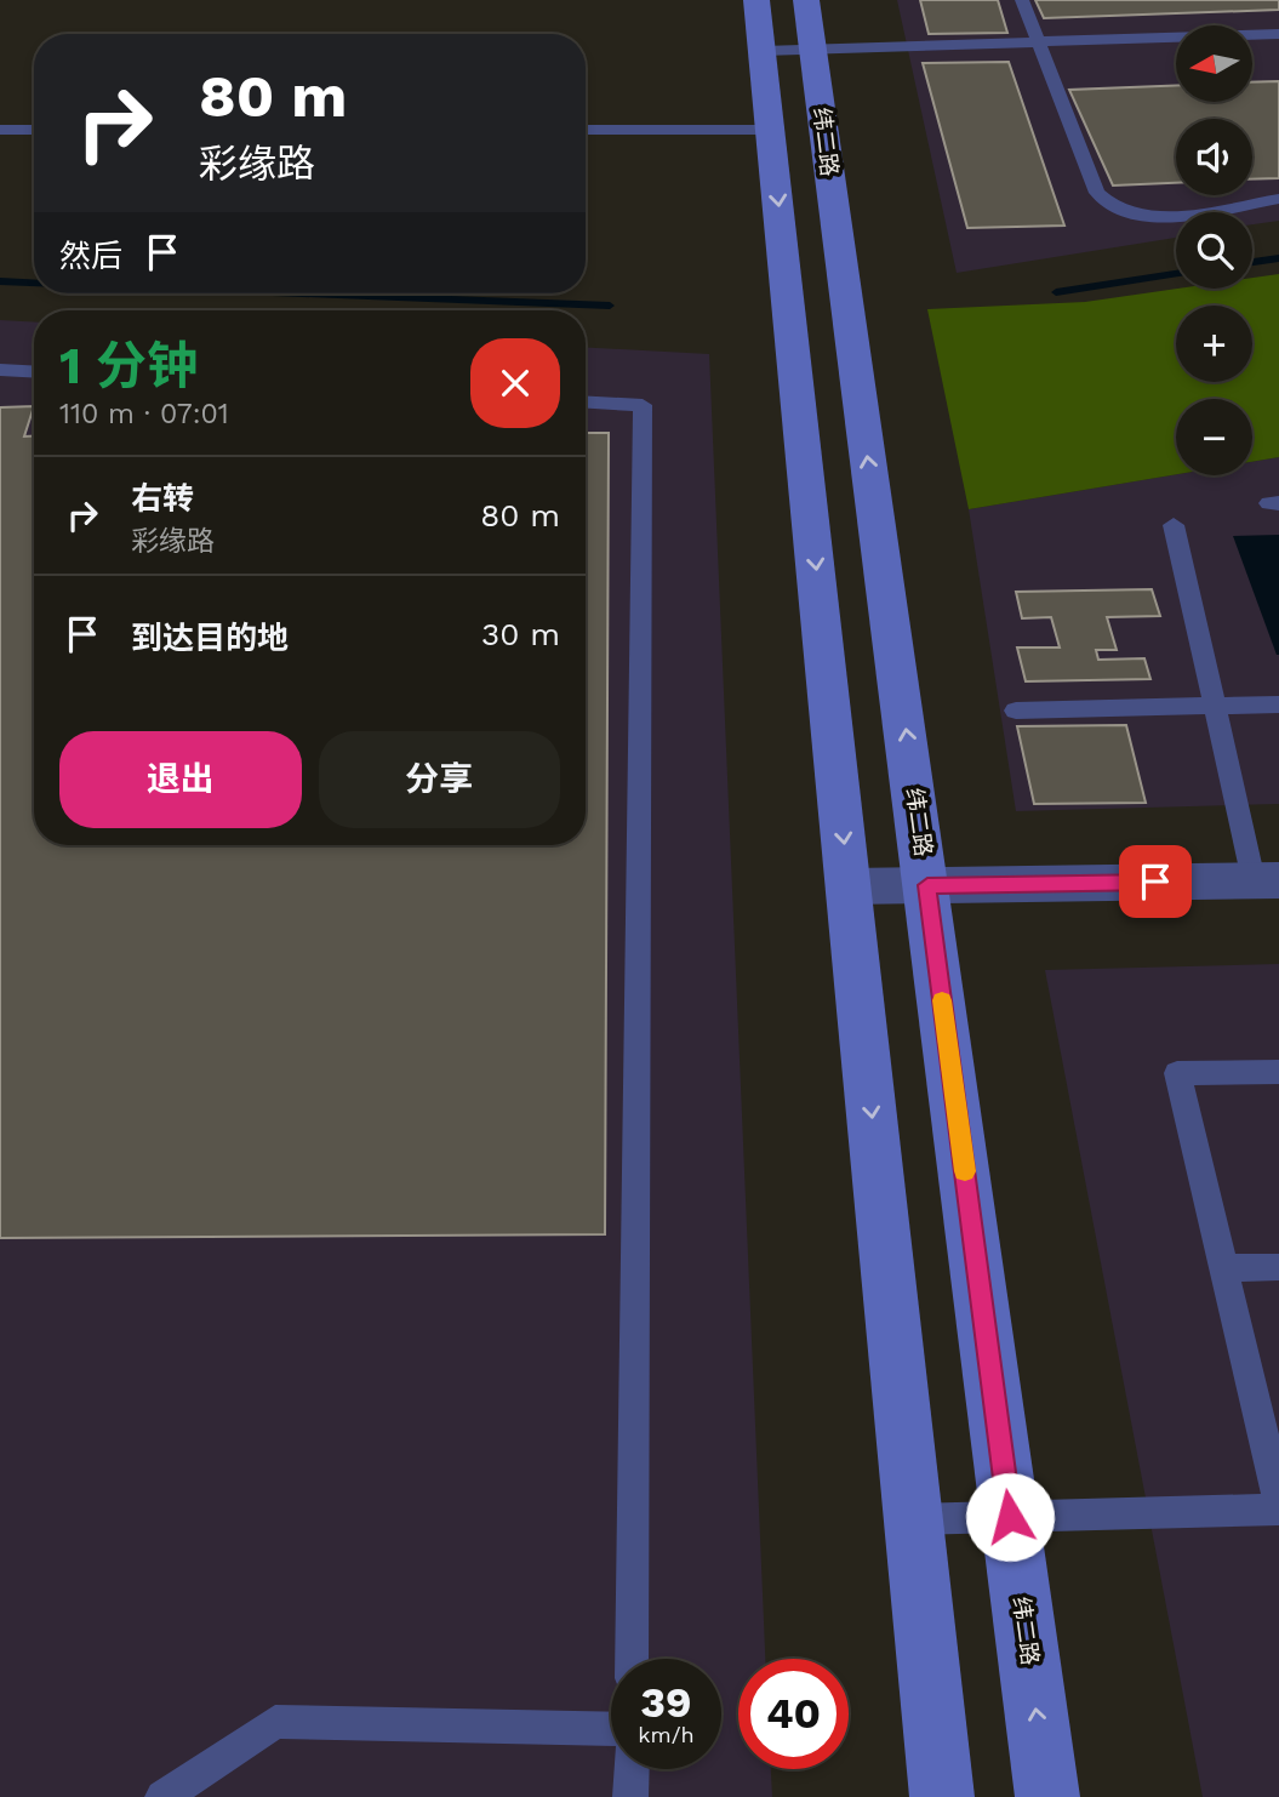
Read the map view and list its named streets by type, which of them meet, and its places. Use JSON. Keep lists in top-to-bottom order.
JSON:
{
  "streets": {
    "street": ["纬二路"]
  },
  "north": "left",
  "page": {
    "map_buttons": ["+", "−"],
    "turn": ["80 m", "彩缘路"],
    "then": "然后",
    "heading": ["1 分钟", "110 m · 07:01"],
    "list": [
      {
        "name": "右转",
        "note": "彩缘路",
        "value": "80 m"
      },
      {
        "name": "到达目的地",
        "value": "30 m"
      }
    ],
    "buttons": ["退出", "分享"],
    "speed": "39 km/h",
    "limit": "40"
  }
}
